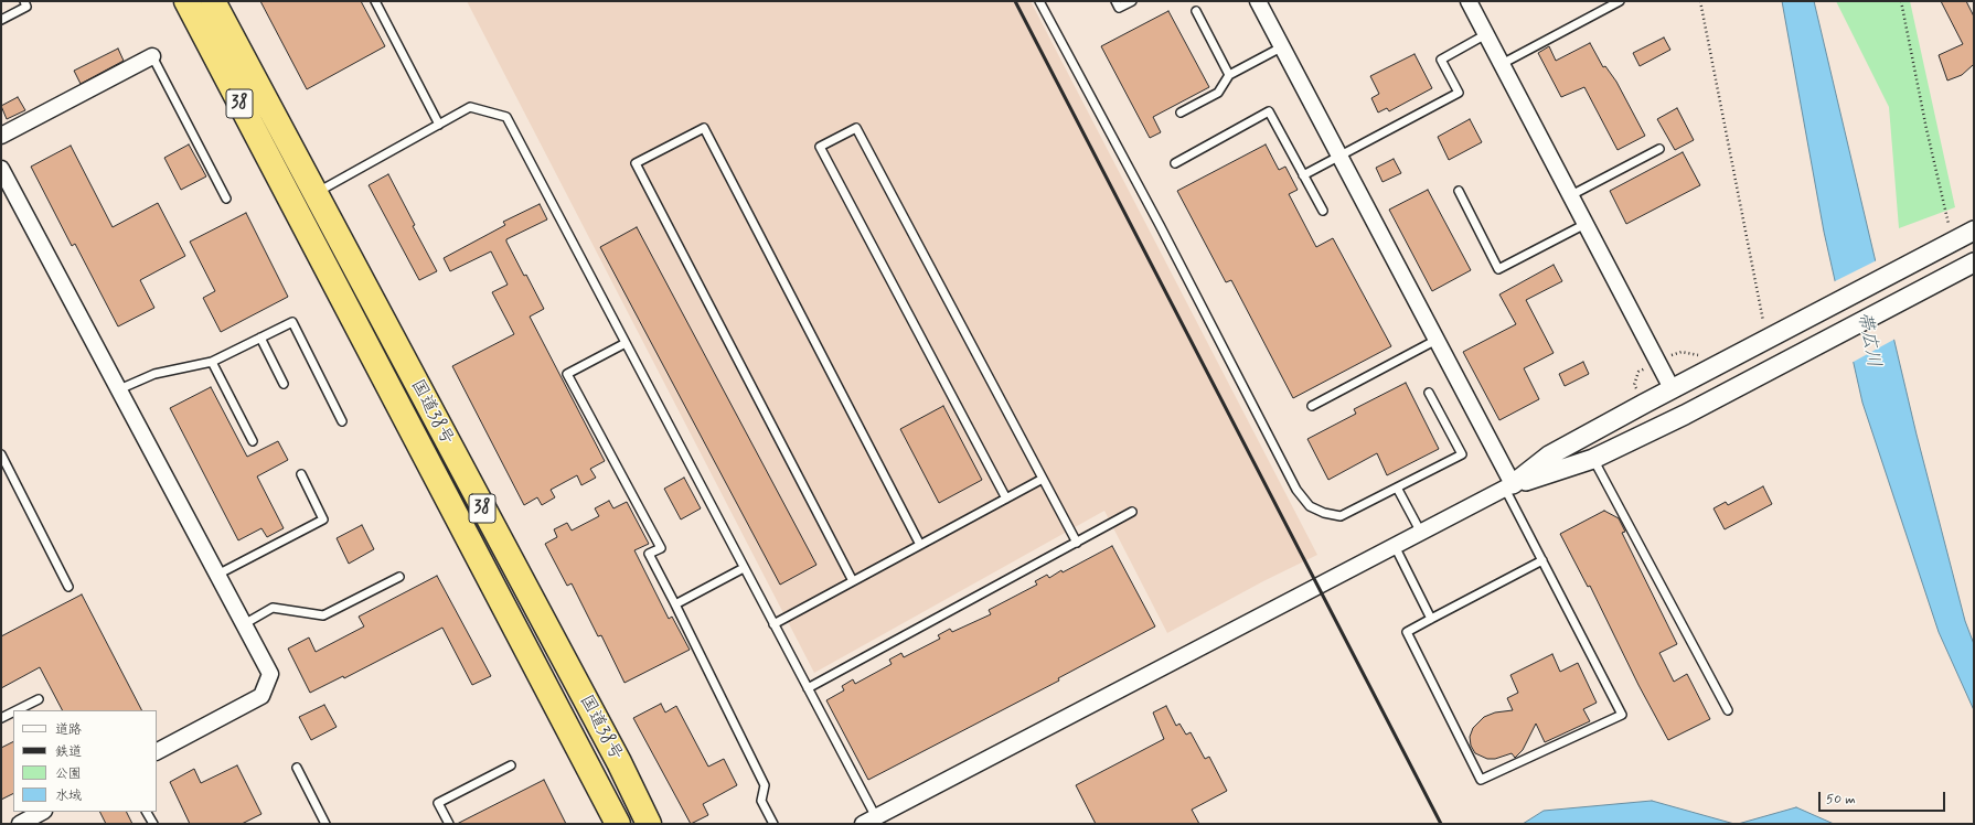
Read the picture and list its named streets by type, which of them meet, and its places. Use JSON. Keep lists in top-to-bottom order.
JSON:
{
  "streets": {
    "highway": ["38", "国道38号"]
  },
  "water": ["帯広川"],
  "legend": [
    "道路",
    "鉄道",
    "公園",
    "水域"
  ],
  "scale_bar": "50 m"
}
